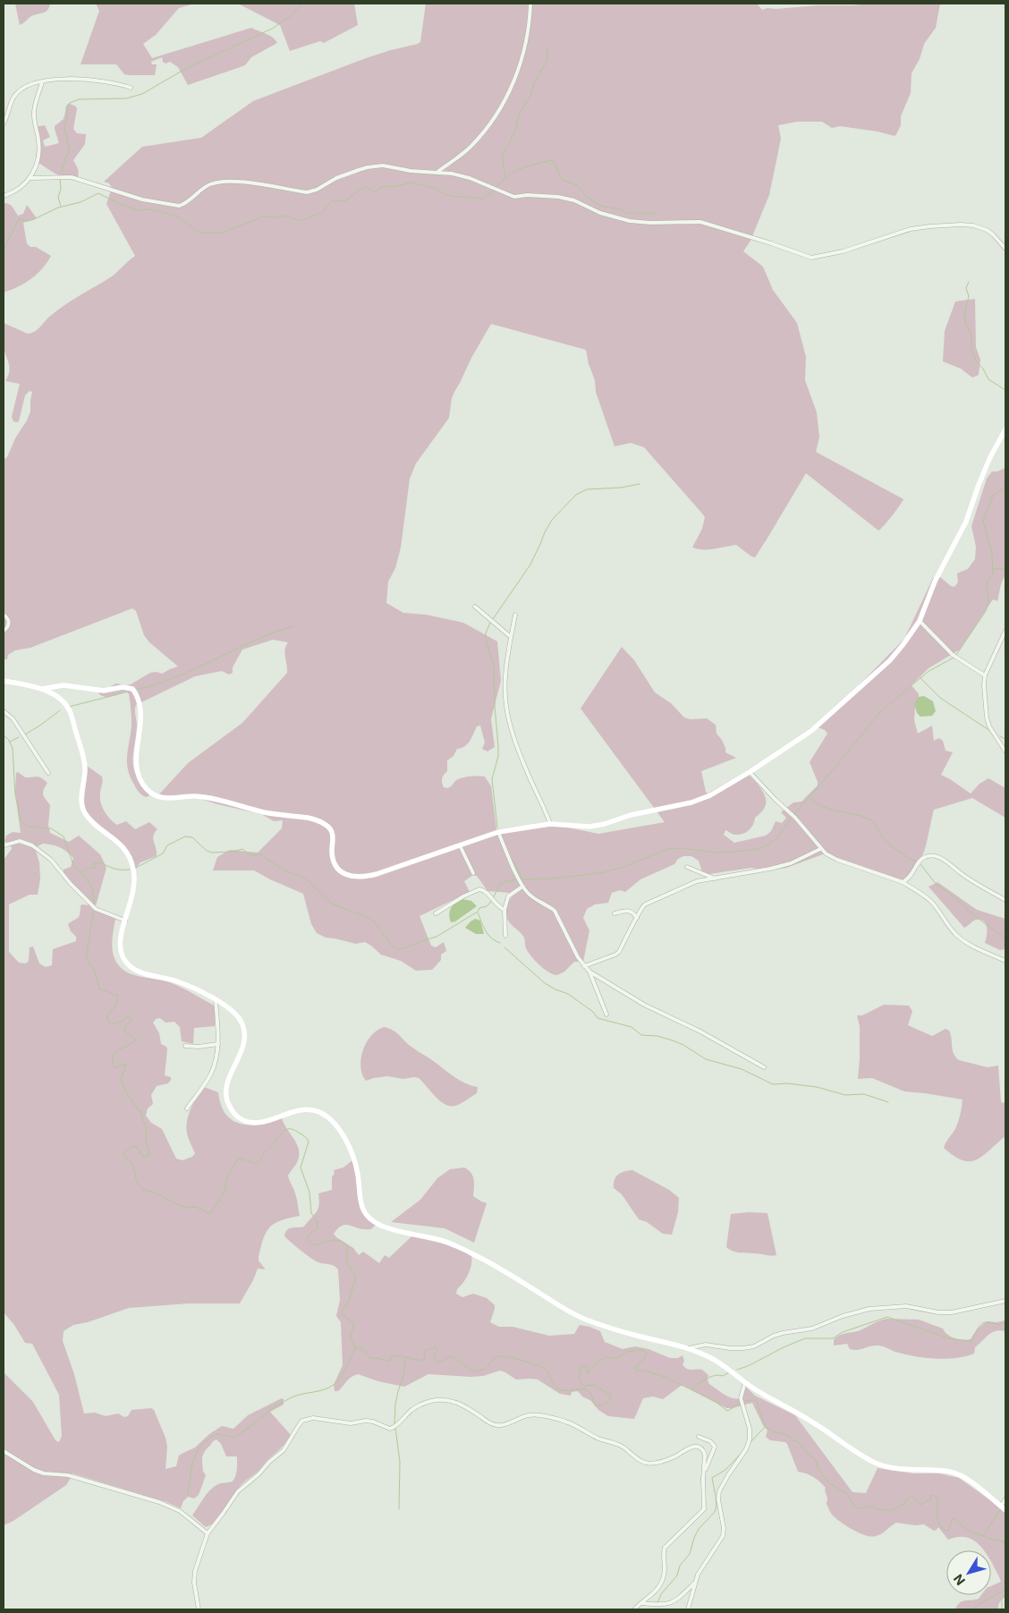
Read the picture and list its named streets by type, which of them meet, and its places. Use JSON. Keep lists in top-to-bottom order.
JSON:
{
  "north": "bottom left"
}
